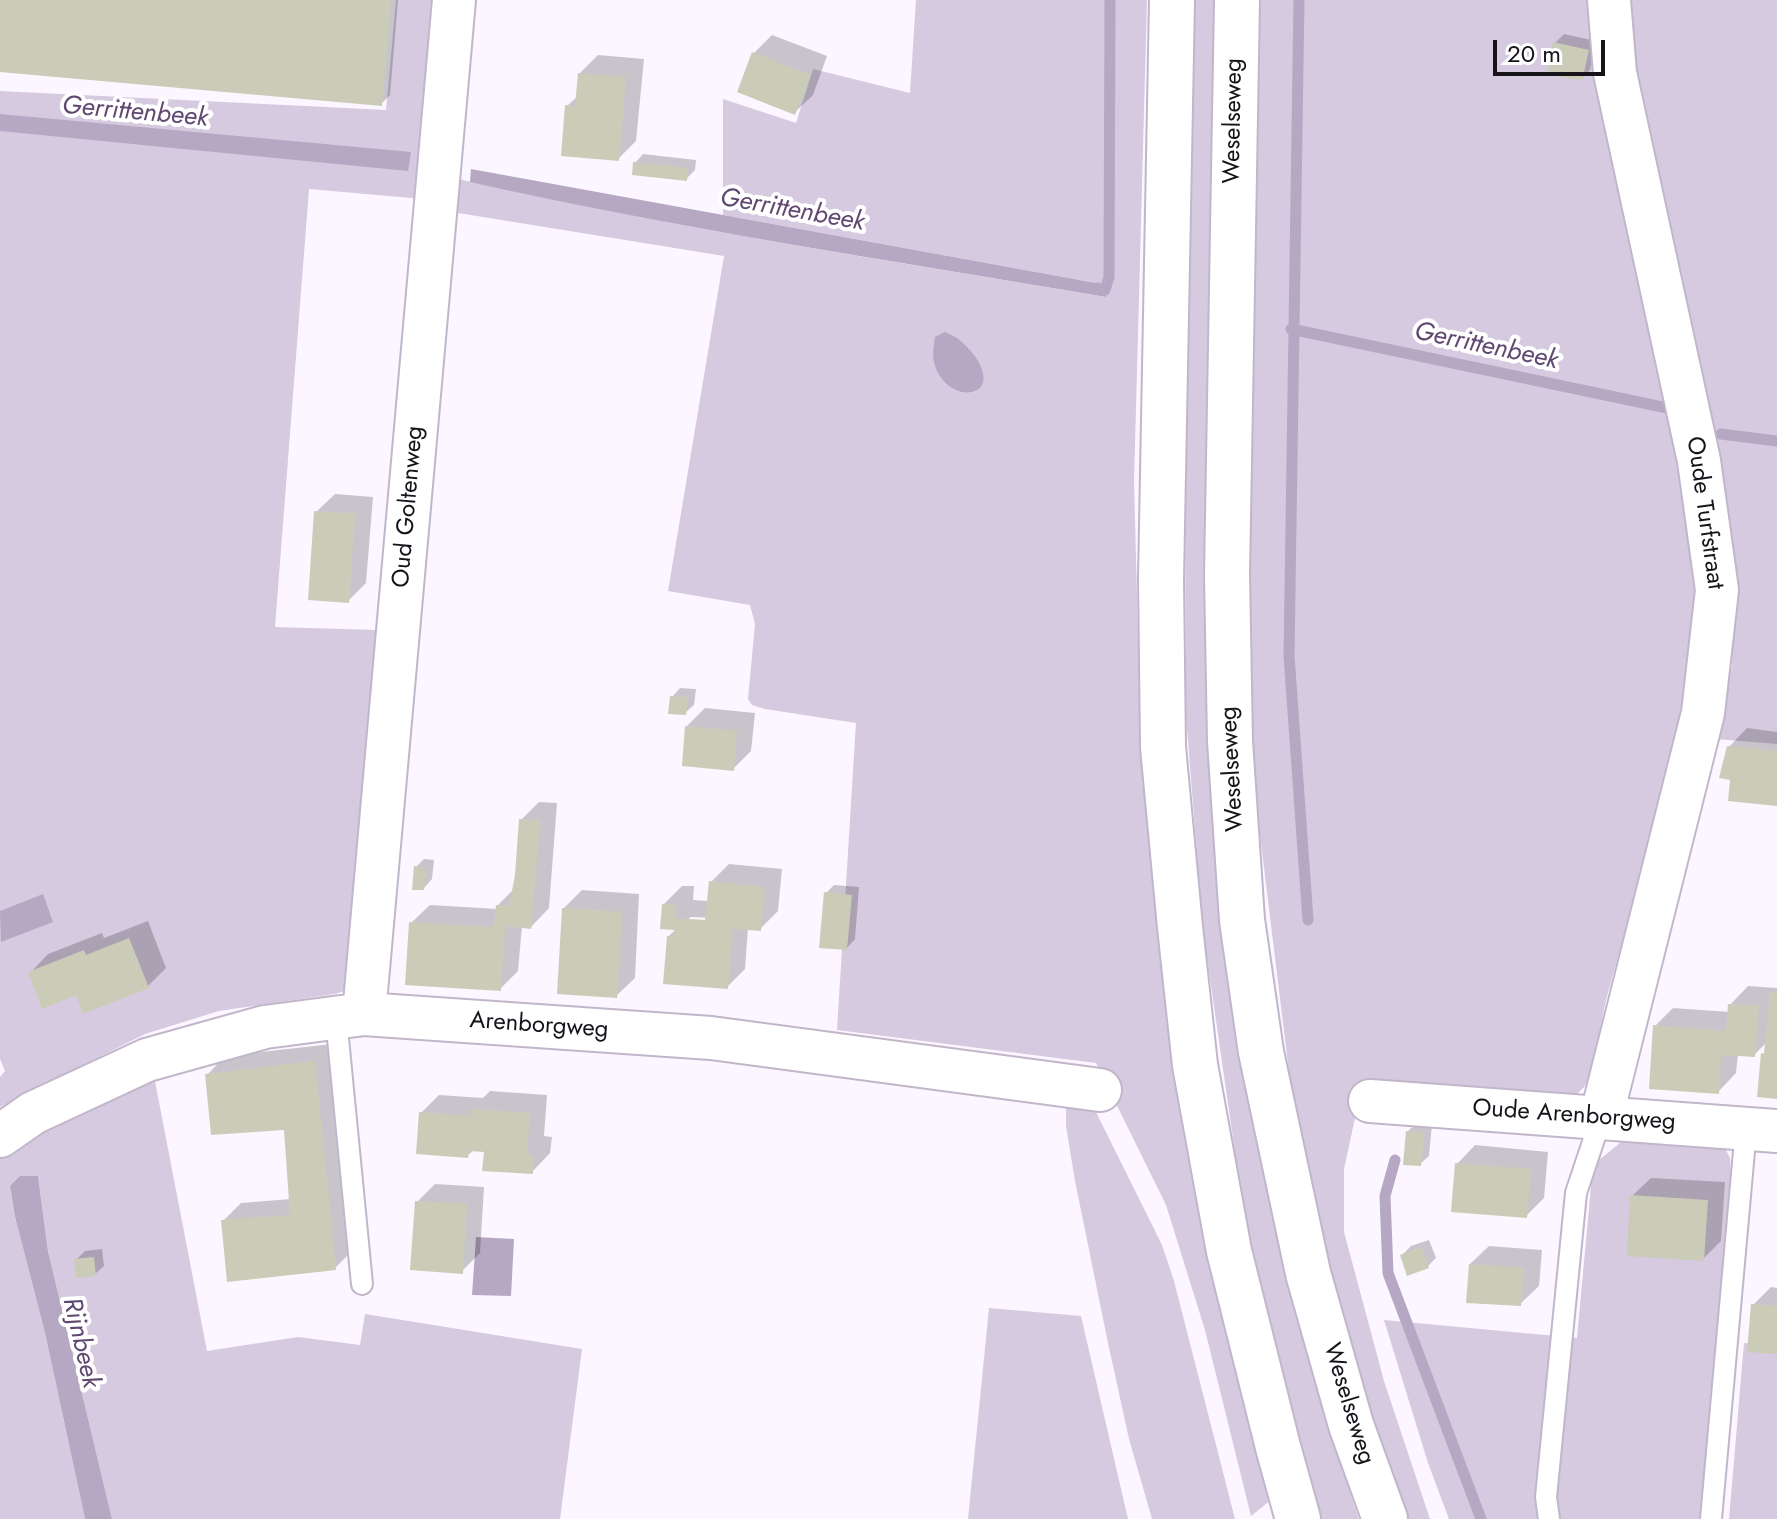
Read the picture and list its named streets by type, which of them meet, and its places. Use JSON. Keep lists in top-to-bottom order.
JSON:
{
  "streets": {
    "main road": ["Weselseweg"],
    "street": [
      "Oud Goltenweg",
      "Oude Turfstraat",
      "Arenborgweg",
      "Oude Arenborgweg"
    ]
  },
  "crossings": [
    ["Oud Goltenweg", "Arenborgweg"],
    ["Oude Turfstraat", "Oude Arenborgweg"]
  ],
  "water": ["Gerrittenbeek", "Rijnbeek"],
  "scale_bar": "20 m"
}
